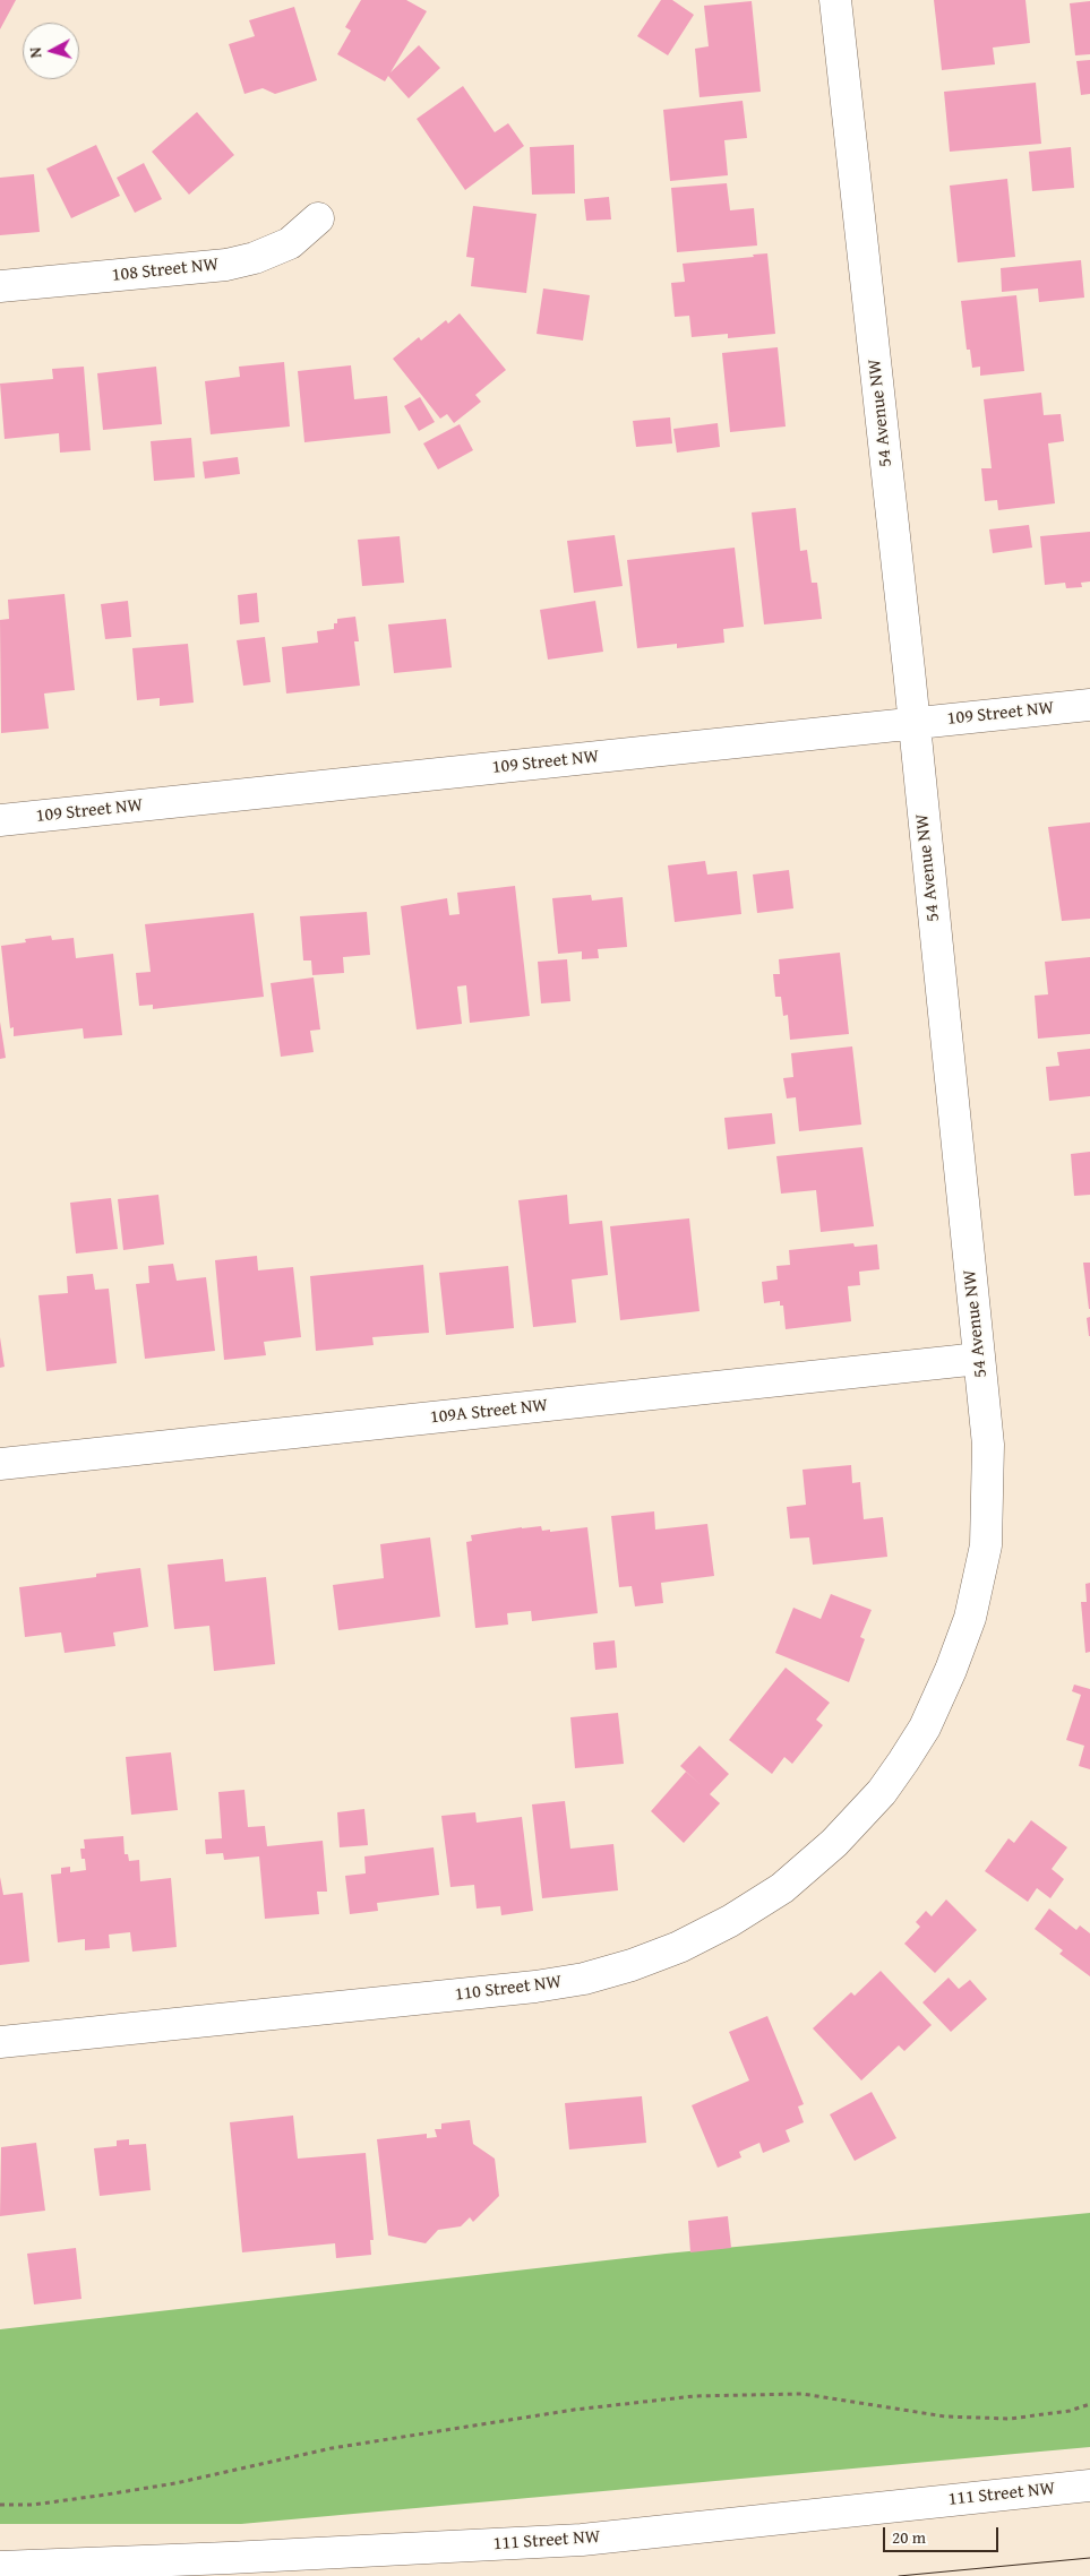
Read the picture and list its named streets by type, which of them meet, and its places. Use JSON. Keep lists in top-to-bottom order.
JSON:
{
  "streets": {
    "street": [
      "108 Street NW",
      "54 Avenue NW",
      "109 Street NW",
      "109A Street NW",
      "110 Street NW",
      "111 Street NW"
    ]
  },
  "crossings": [
    ["54 Avenue NW", "109 Street NW"],
    ["54 Avenue NW", "109A Street NW"],
    ["54 Avenue NW", "110 Street NW"]
  ],
  "scale_bar": "20 m",
  "north": "left"
}
